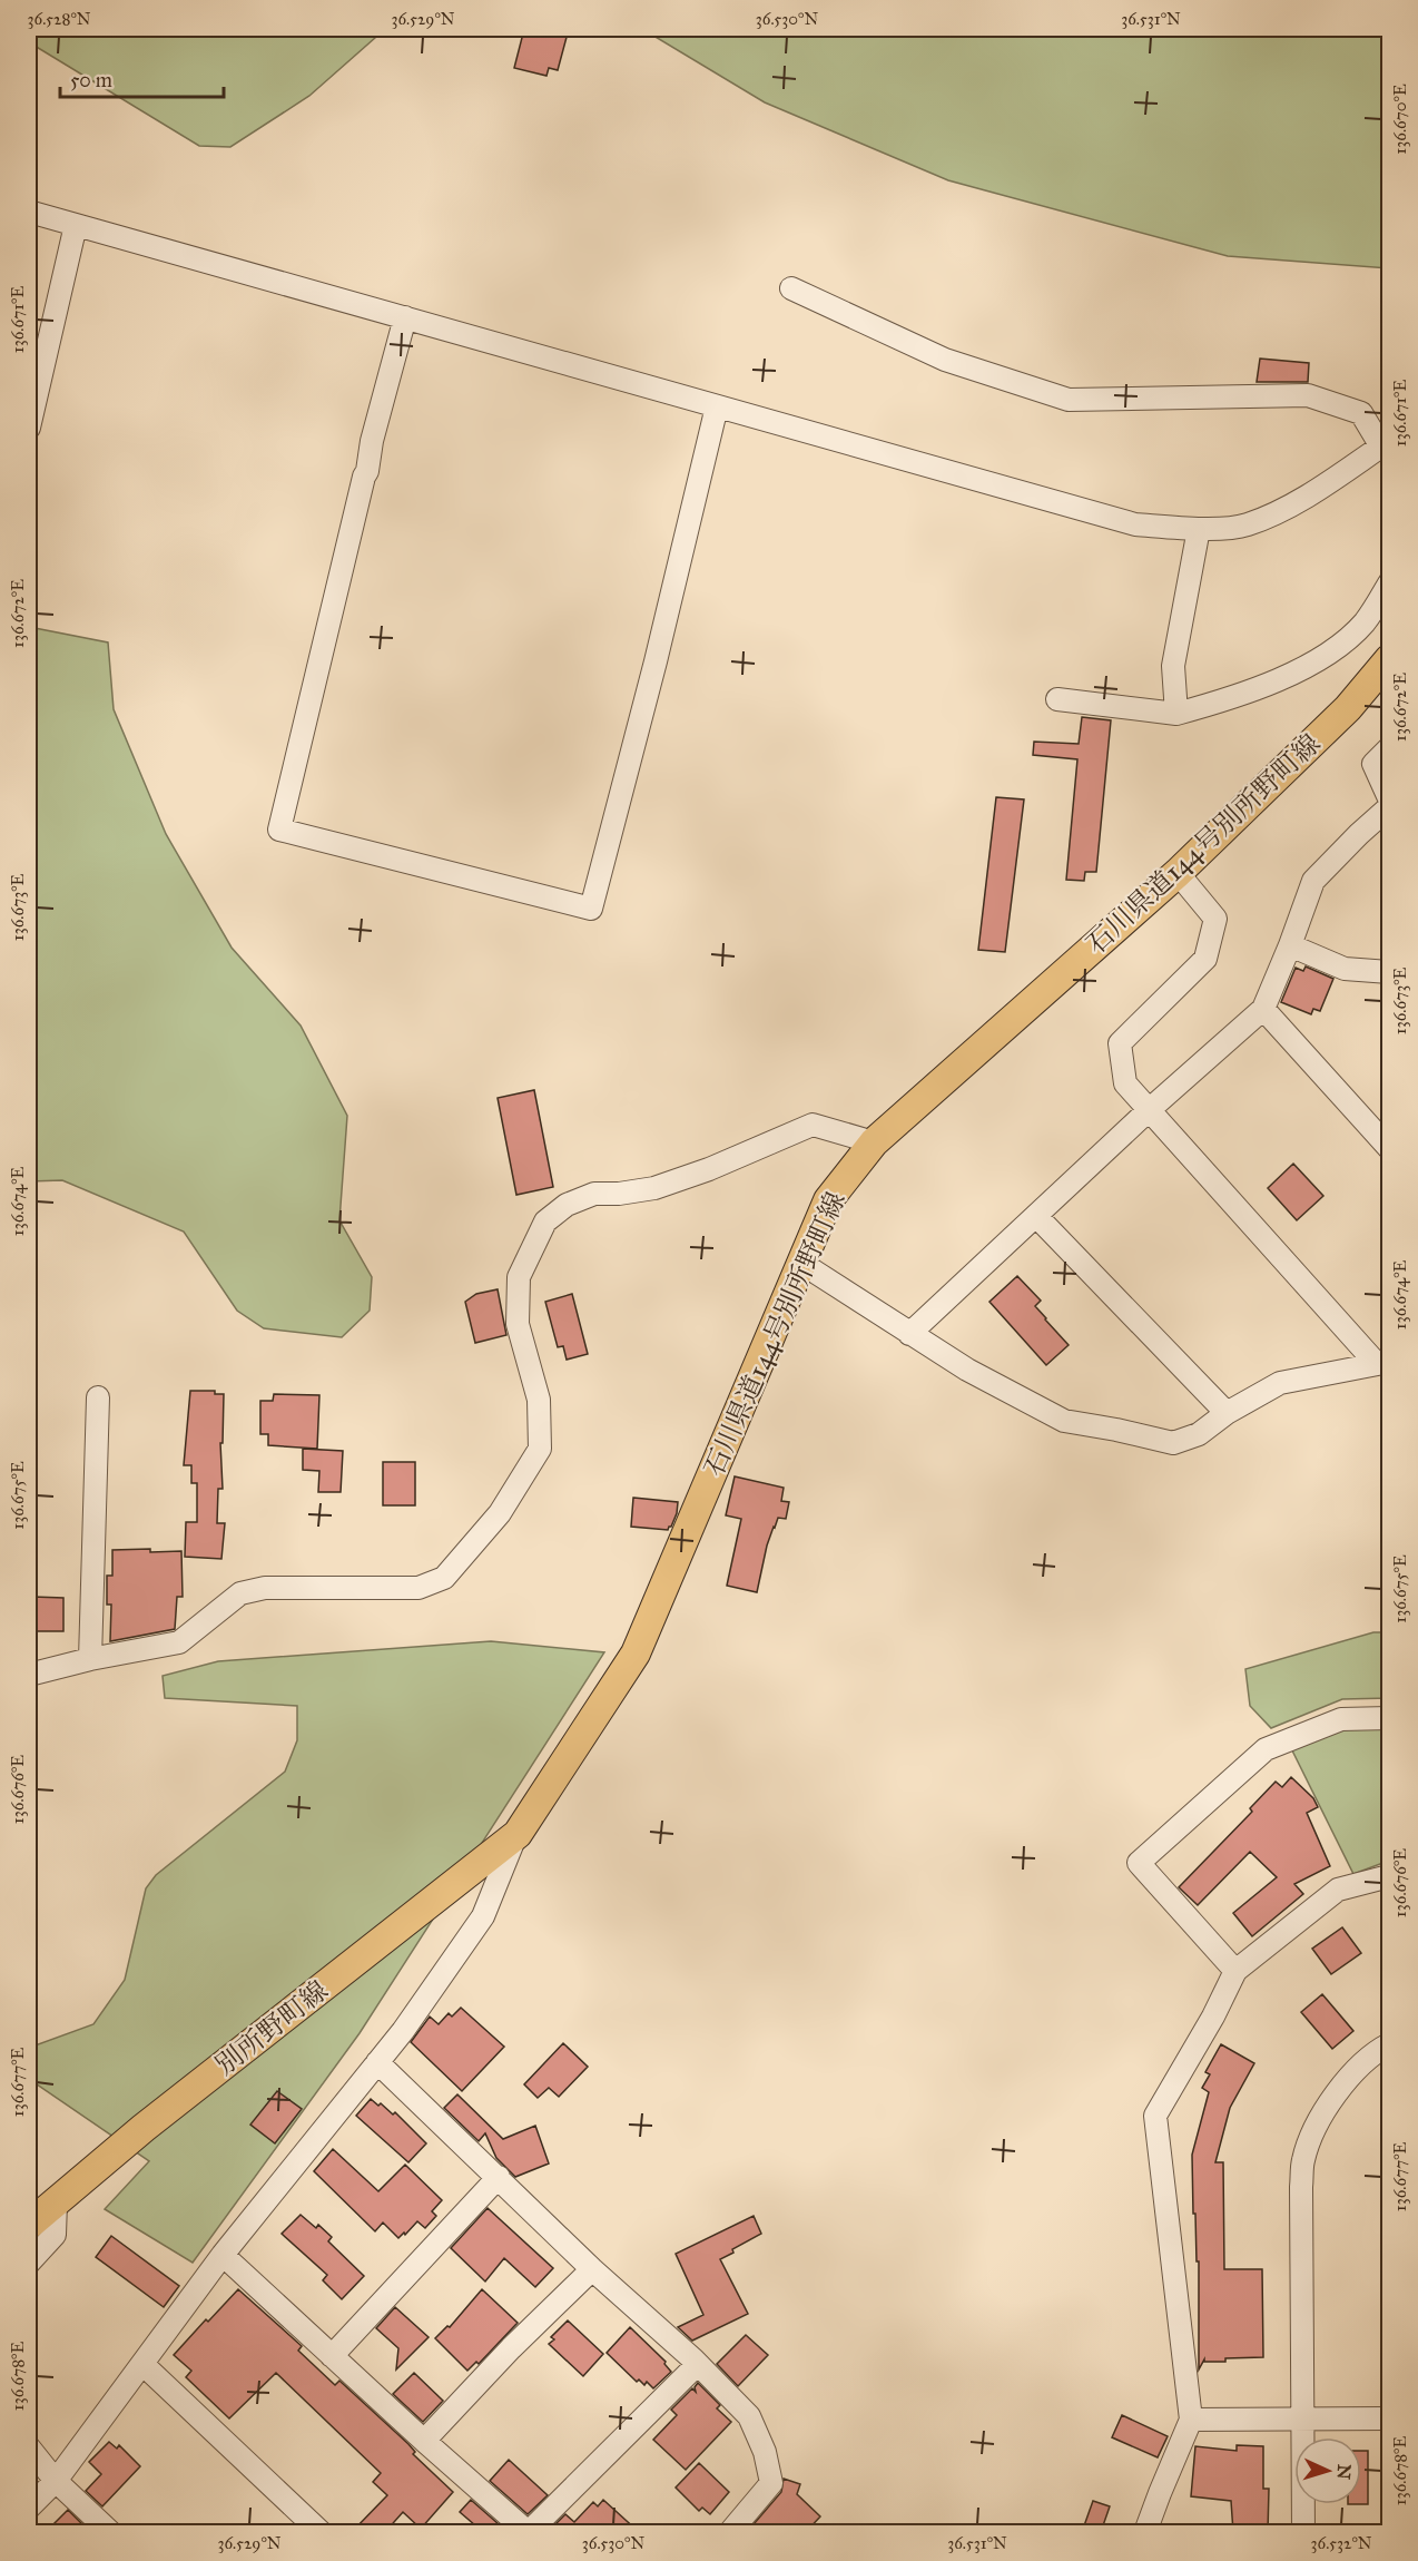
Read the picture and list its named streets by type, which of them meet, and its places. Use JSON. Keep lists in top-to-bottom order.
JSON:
{
  "streets": {
    "main road": ["石川県道144号別所野町線", "別所野町線"]
  },
  "crossings": [
    ["石川県道144号別所野町線", "別所野町線"]
  ],
  "scale_bar": "50 m",
  "north": "right",
  "coordinates": [
    "36.528°N",
    "36.529°N",
    "36.530°N",
    "36.531°N",
    "136.670°E",
    "136.671°E",
    "136.672°E",
    "136.673°E",
    "136.674°E",
    "136.675°E",
    "136.676°E",
    "136.677°E",
    "136.678°E",
    "36.532°N"
  ]
}
